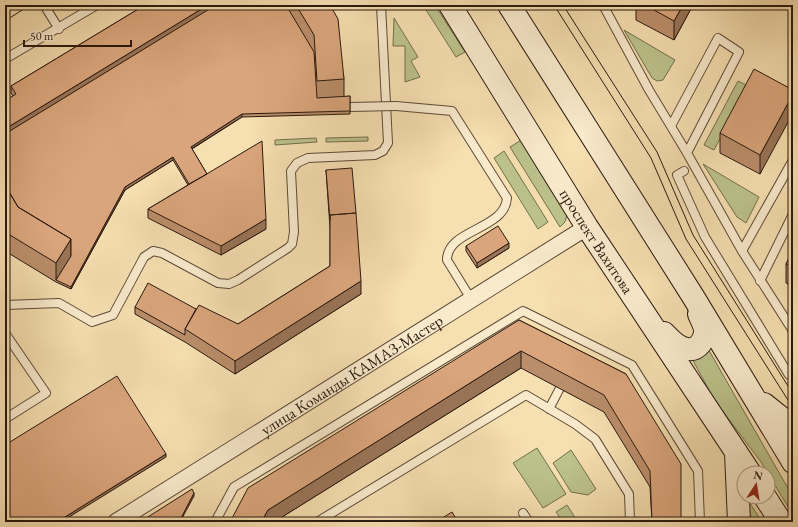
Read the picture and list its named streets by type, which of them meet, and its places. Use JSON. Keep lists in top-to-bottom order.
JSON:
{
  "streets": {
    "main road": ["проспект Вахитова"],
    "street": ["улица Команды КАМАЗ-Мастер"]
  },
  "crossings": [
    ["проспект Вахитова", "улица Команды КАМАЗ-Мастер"]
  ],
  "scale_bar": "50 m",
  "north": "top"
}
